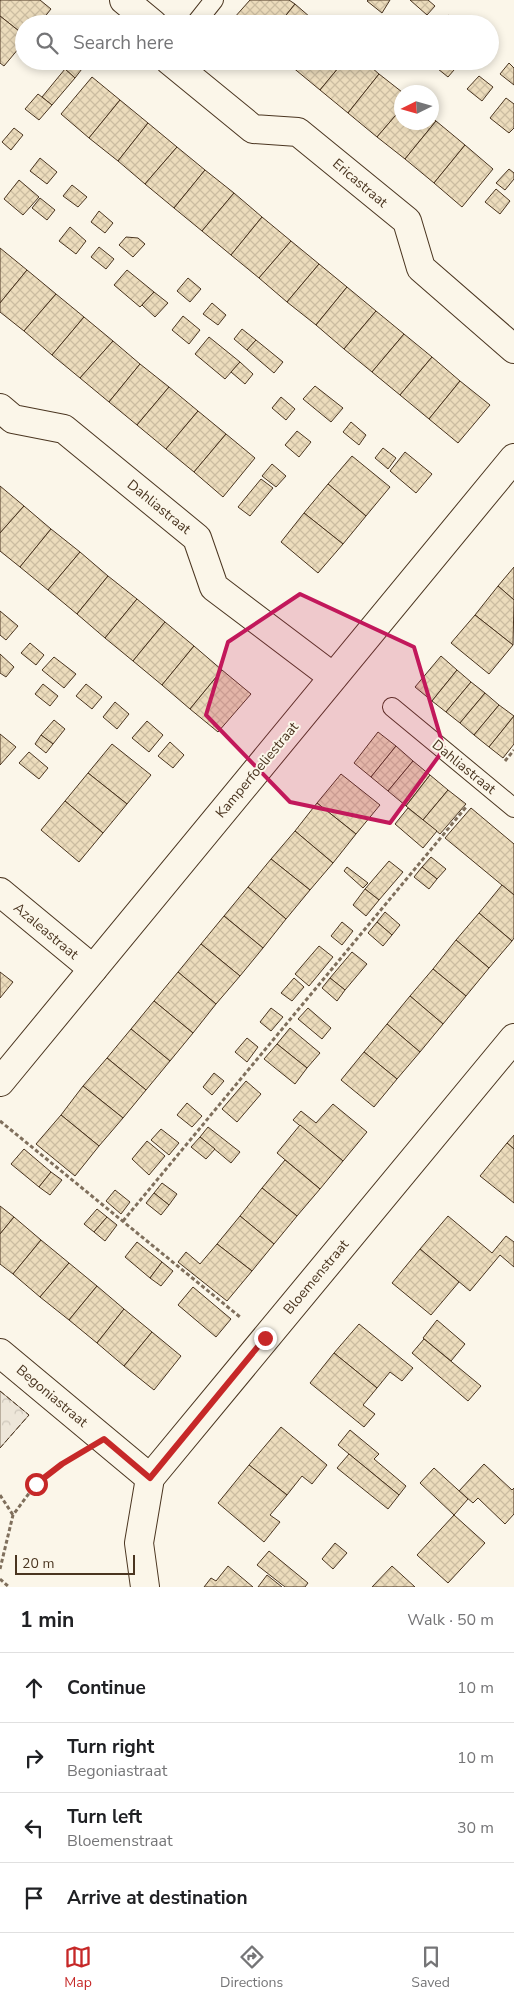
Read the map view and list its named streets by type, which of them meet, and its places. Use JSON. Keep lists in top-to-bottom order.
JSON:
{
  "streets": {
    "street": [
      "Ericastraat",
      "Dahliastraat",
      "Kamperfoeliestraat",
      "Azaleastraat",
      "Bloemenstraat",
      "Begoniastraat"
    ]
  },
  "crossings": [
    ["Dahliastraat", "Kamperfoeliestraat"],
    ["Kamperfoeliestraat", "Azaleastraat"],
    ["Bloemenstraat", "Begoniastraat"]
  ],
  "scale_bar": "20 m",
  "north": "left",
  "page": {
    "search": "Search here",
    "scale": "20 m",
    "heading": ["1 min", "Walk · 50 m"],
    "list": [
      ["Continue", "10 m"],
      ["Turn right", "Begoniastraat", "10 m"],
      ["Turn left", "Bloemenstraat", "30 m"],
      "Arrive at destination"
    ],
    "nav": ["Map", "Directions", "Saved"]
  }
}
